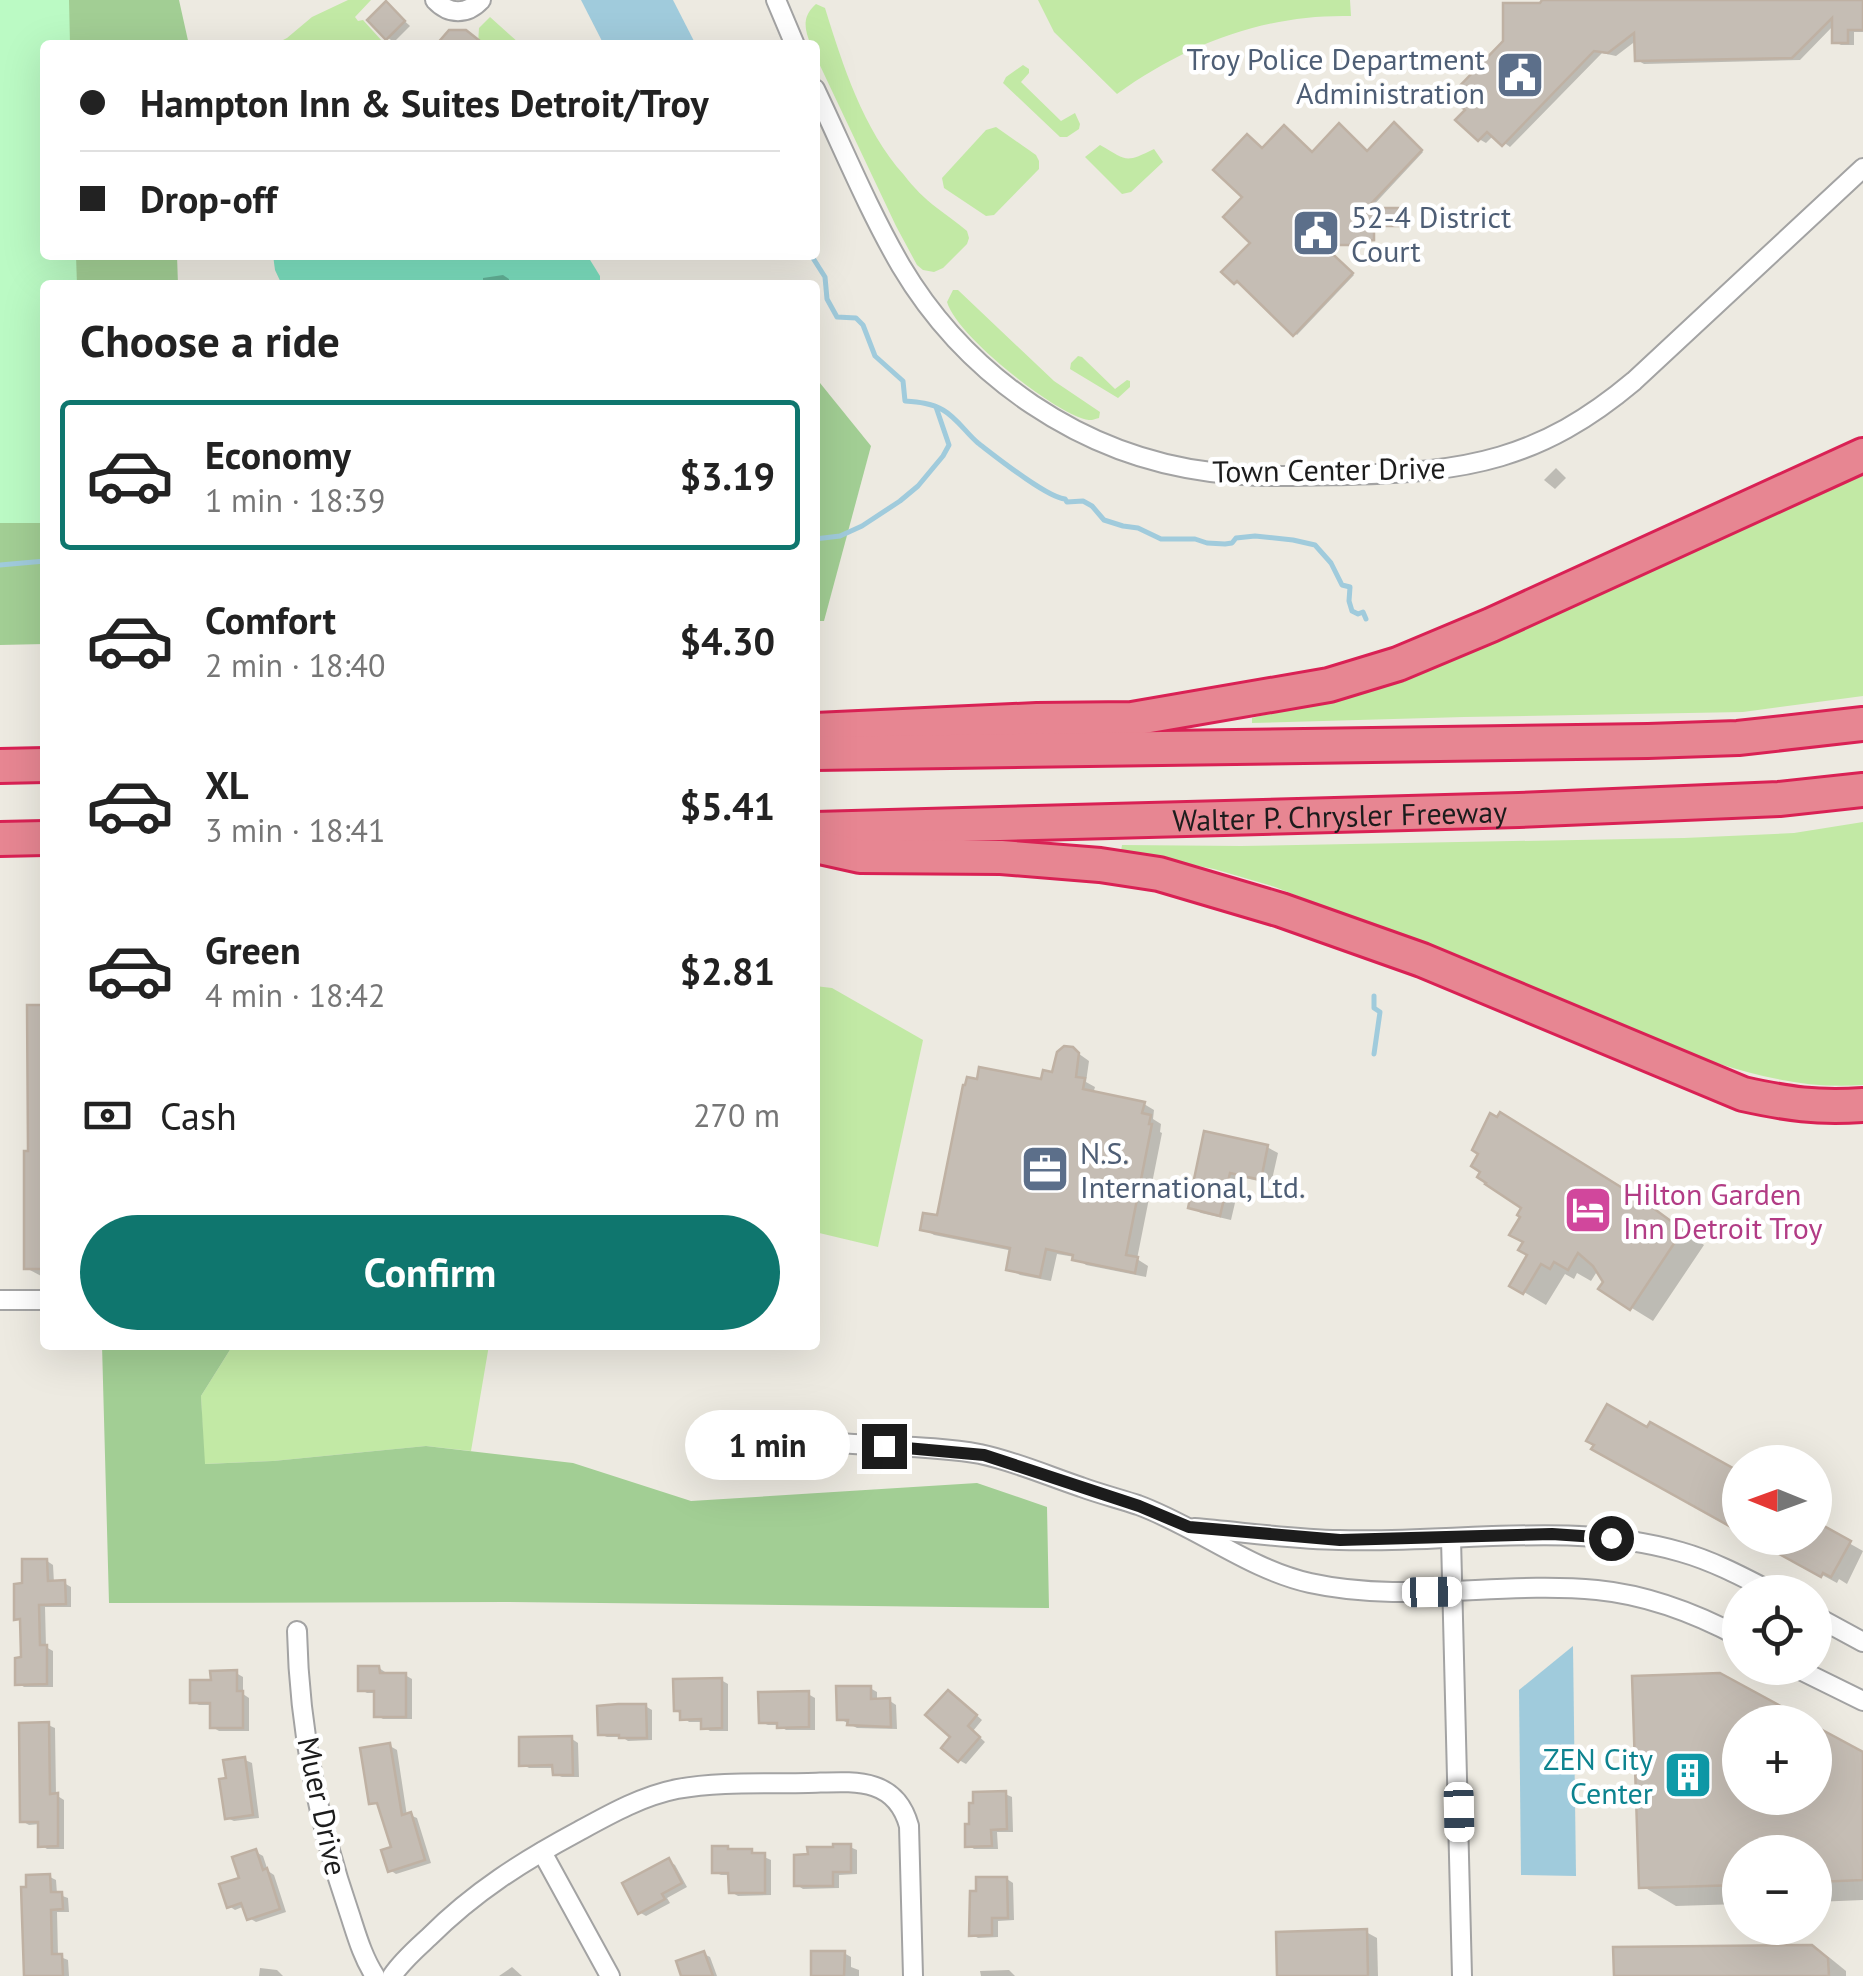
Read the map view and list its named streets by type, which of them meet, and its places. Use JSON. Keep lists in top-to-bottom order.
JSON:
{
  "streets": {
    "highway": ["Walter P. Chrysler Freeway"],
    "street": ["Town Center Drive", "Muer Drive"]
  },
  "places": {
    "public building": ["Troy Police Department Administration", "52-4 District Court"],
    "office": ["N.S. International, Ltd."],
    "hotel": ["Hilton Garden Inn Detroit Troy"],
    "building": ["ZEN City Center"]
  },
  "north": "left",
  "page": {
    "banner": ["Hampton Inn & Suites Detroit/Troy", "Drop-off"],
    "heading": "Choose a ride",
    "list": [
      {
        "name": "Economy",
        "note": "1 min · 18:39",
        "value": "$3.19"
      },
      {
        "name": "Comfort",
        "note": "2 min · 18:40",
        "value": "$4.30"
      },
      {
        "name": "XL",
        "note": "3 min · 18:41",
        "value": "$5.41"
      },
      {
        "name": "Green",
        "note": "4 min · 18:42",
        "value": "$2.81"
      }
    ],
    "pay": ["Cash", "270 m"],
    "buttons": "Confirm",
    "bubble": "1 min",
    "map_buttons": ["+", "−"]
  }
}
